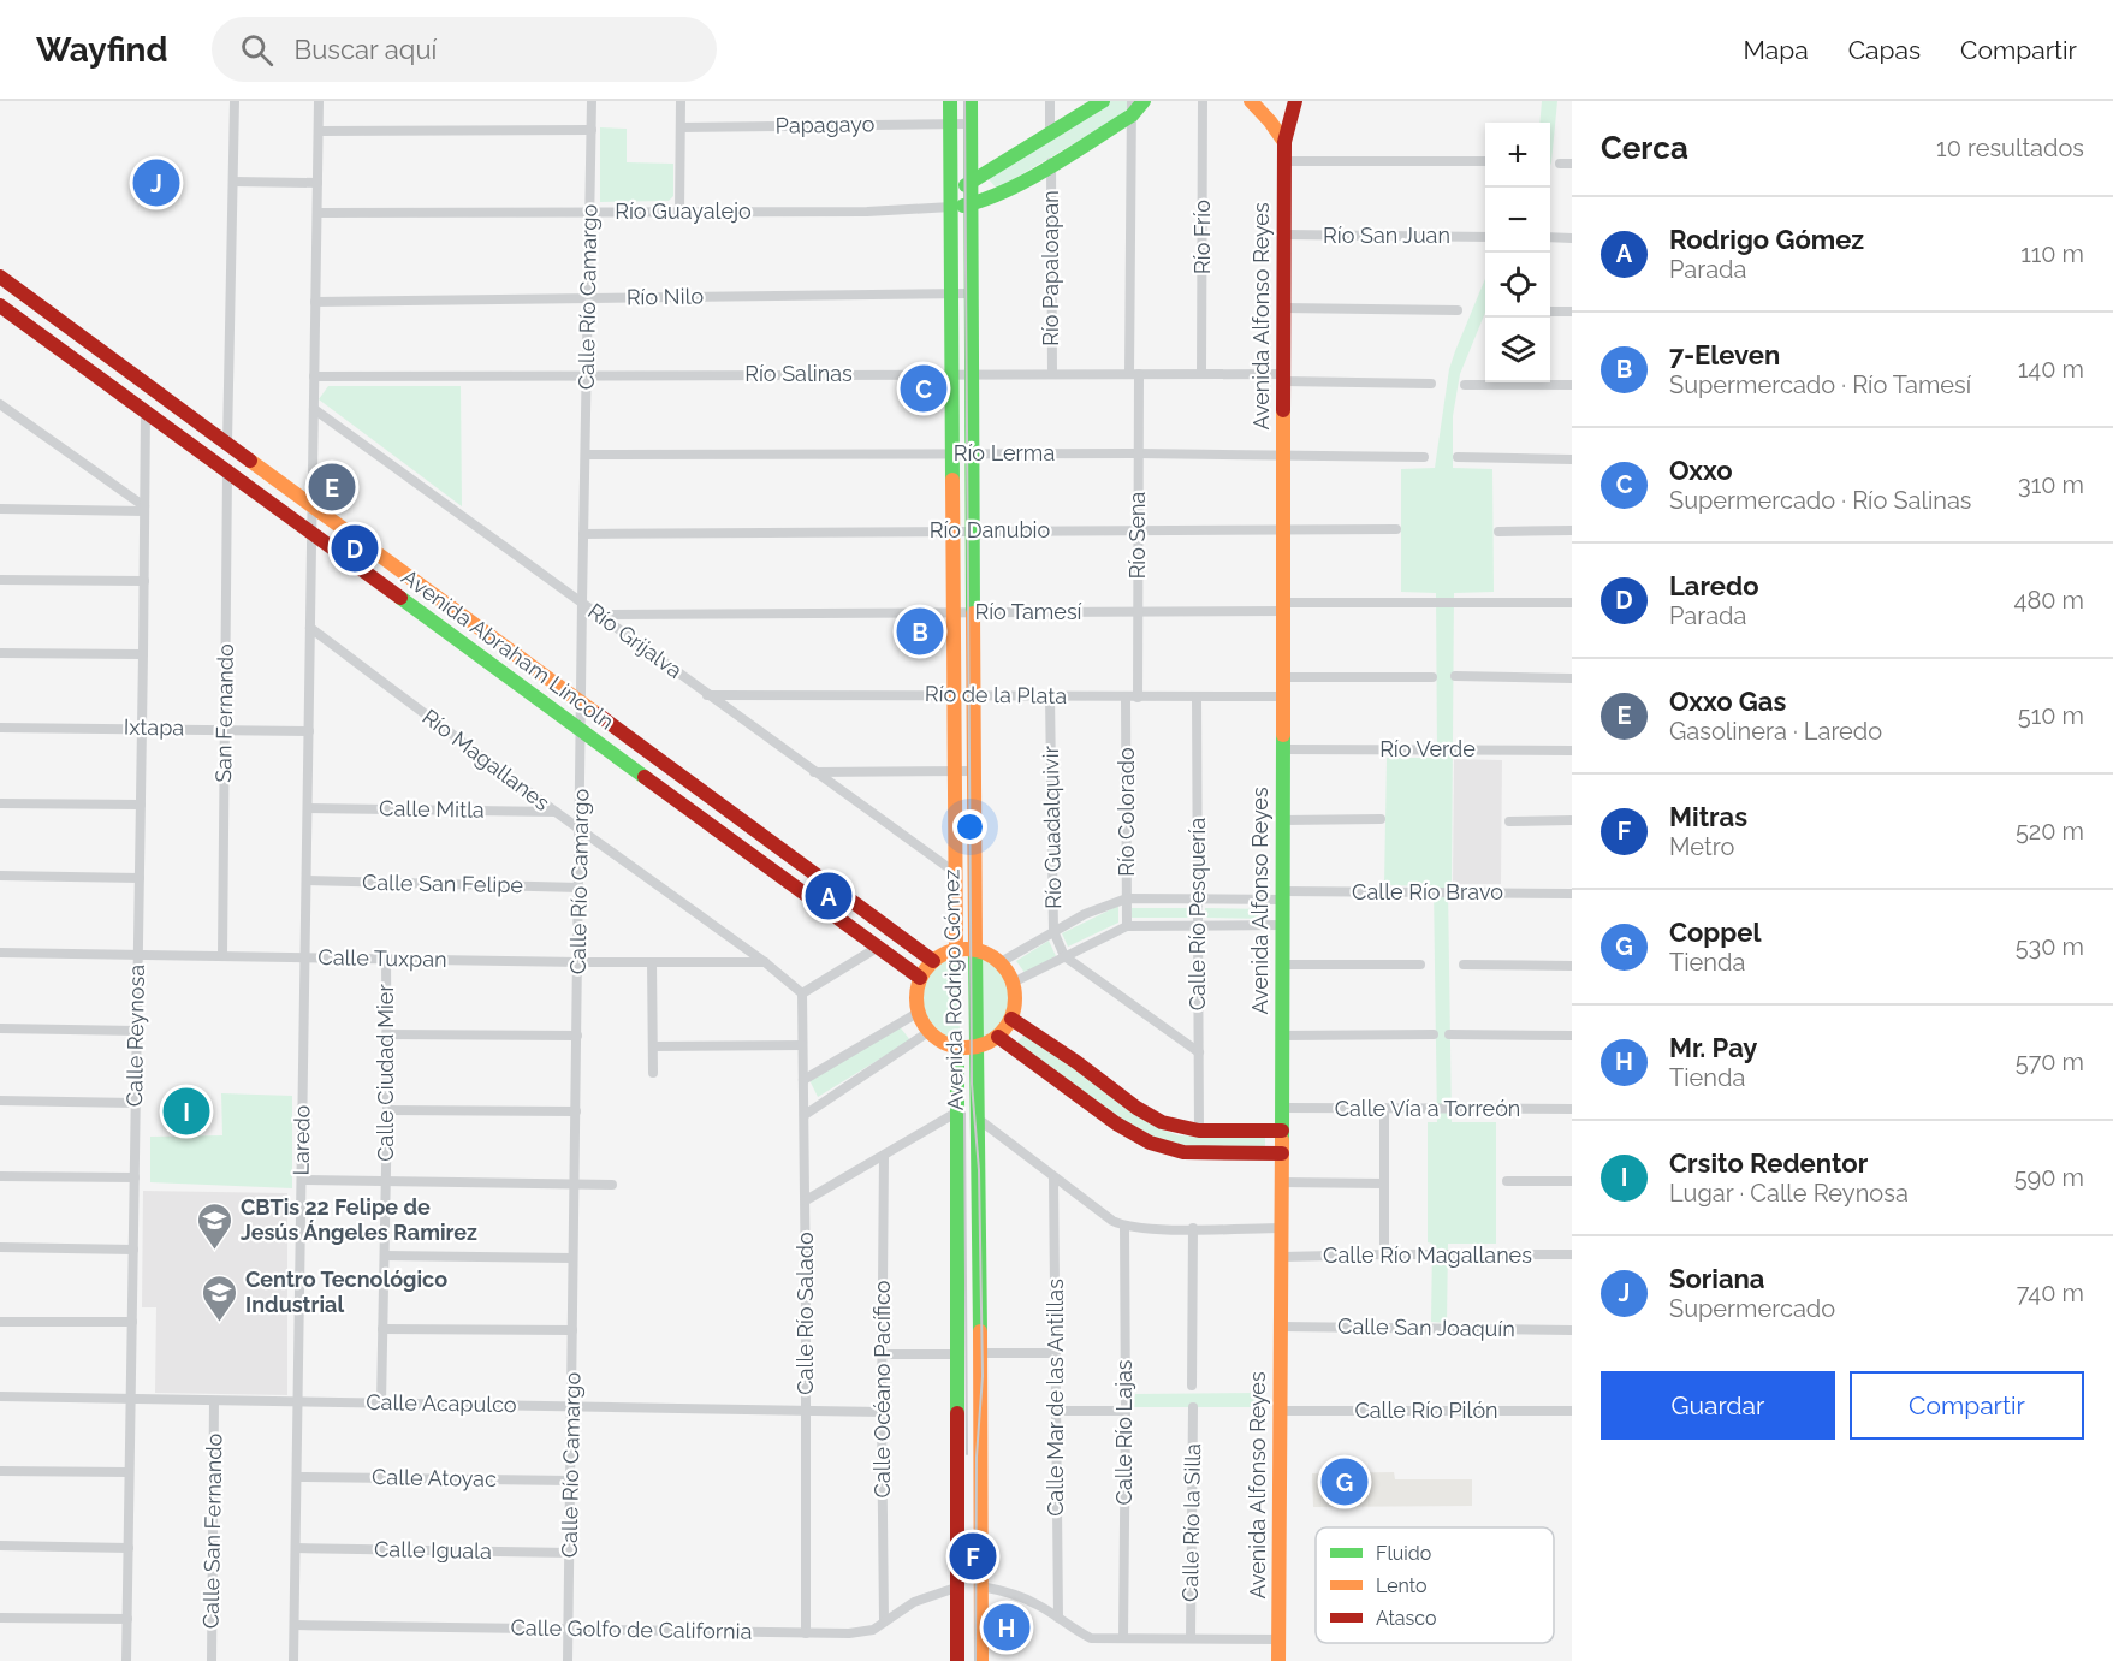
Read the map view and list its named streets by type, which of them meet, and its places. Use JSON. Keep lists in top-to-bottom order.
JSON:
{
  "streets": {
    "main road": ["Avenida Alfonso Reyes", "Avenida Abraham Lincoln", "Avenida Rodrigo Gómez"],
    "street": [
      "Papagayo",
      "Río Guayalejo",
      "Río San Juan",
      "Río Frío",
      "Río Papaloapan",
      "Calle Río Camargo",
      "Río Nilo",
      "Río Salinas",
      "Río Lerma",
      "Río Danubio",
      "Río Sena",
      "Río Tamesí",
      "Río Grijalva",
      "Río de la Plata",
      "San Fernando",
      "Ixtapa",
      "Río Verde",
      "Río Magallanes",
      "Calle Mitla",
      "Río Colorado",
      "Río Guadalquivir",
      "Calle San Felipe",
      "Calle Río Bravo",
      "Calle Río Pesquería",
      "Calle Tuxpan",
      "Calle Reynosa",
      "Calle Ciudad Mier",
      "Calle Vía a Torreón",
      "Laredo",
      "Calle Río Magallanes",
      "Calle Río Salado",
      "Calle San Joaquín",
      "Calle Océano Pacífico",
      "Calle Mar de las Antillas",
      "Calle Acapulco",
      "Calle Río Pilón",
      "Calle Río Lajas",
      "Calle Atoyac",
      "Calle Río la Silla",
      "Calle San Fernando",
      "Calle Iguala",
      "Calle Golfo de California"
    ]
  },
  "crossings": [
    ["Papagayo", "Avenida Rodrigo Gómez"],
    ["Río Guayalejo", "Calle Río Camargo"],
    ["Río Guayalejo", "Avenida Rodrigo Gómez"],
    ["Río Guayalejo", "Laredo"],
    ["Río San Juan", "Avenida Alfonso Reyes"],
    ["Río Frío", "Río Salinas"],
    ["Río Papaloapan", "Río Salinas"],
    ["Calle Río Camargo", "Río Nilo"],
    ["Calle Río Camargo", "Río Salinas"],
    ["Calle Río Camargo", "Río Lerma"],
    ["Calle Río Camargo", "Río Danubio"],
    ["Calle Río Camargo", "Río Grijalva"],
    ["Calle Río Camargo", "Avenida Abraham Lincoln"],
    ["Calle Río Camargo", "Río Magallanes"],
    ["Calle Río Camargo", "Calle San Felipe"],
    ["Calle Río Camargo", "Calle Tuxpan"],
    ["Calle Río Camargo", "Calle Acapulco"],
    ["Calle Río Camargo", "Calle Atoyac"],
    ["Calle Río Camargo", "Calle Iguala"],
    ["Calle Río Camargo", "Calle Golfo de California"],
    ["Río Nilo", "Avenida Rodrigo Gómez"],
    ["Río Nilo", "Laredo"],
    ["Avenida Alfonso Reyes", "Río Salinas"],
    ["Avenida Alfonso Reyes", "Río Lerma"],
    ["Avenida Alfonso Reyes", "Río Danubio"],
    ["Avenida Alfonso Reyes", "Río Tamesí"],
    ["Avenida Alfonso Reyes", "Río de la Plata"],
    ["Avenida Alfonso Reyes", "Río Verde"],
    ["Avenida Alfonso Reyes", "Calle Río Bravo"],
    ["Avenida Alfonso Reyes", "Calle Vía a Torreón"],
    ["Avenida Alfonso Reyes", "Calle Río Magallanes"],
    ["Avenida Alfonso Reyes", "Calle San Joaquín"],
    ["Avenida Alfonso Reyes", "Calle Río Pilón"],
    ["Río Salinas", "Río Sena"],
    ["Río Salinas", "Avenida Rodrigo Gómez"],
    ["Río Salinas", "Laredo"],
    ["Río Lerma", "Río Sena"],
    ["Río Lerma", "Avenida Rodrigo Gómez"],
    ["Río Danubio", "Río Sena"],
    ["Río Danubio", "Avenida Rodrigo Gómez"],
    ["Río Sena", "Río Tamesí"],
    ["Río Sena", "Río de la Plata"],
    ["Río Sena", "Río Colorado"],
    ["Río Tamesí", "Río Grijalva"],
    ["Río Tamesí", "Avenida Rodrigo Gómez"],
    ["Río Grijalva", "Río de la Plata"],
    ["Río Grijalva", "Avenida Rodrigo Gómez"],
    ["Río Grijalva", "Laredo"],
    ["Avenida Abraham Lincoln", "San Fernando"],
    ["Avenida Abraham Lincoln", "Calle Reynosa"],
    ["Avenida Abraham Lincoln", "Laredo"],
    ["Río de la Plata", "Río Colorado"],
    ["Río de la Plata", "Río Guadalquivir"],
    ["Río de la Plata", "Calle Río Pesquería"],
    ["Río de la Plata", "Avenida Rodrigo Gómez"],
    ["San Fernando", "Ixtapa"],
    ["San Fernando", "Calle Tuxpan"],
    ["Ixtapa", "Calle Reynosa"],
    ["Ixtapa", "Laredo"],
    ["Río Magallanes", "Calle Mitla"],
    ["Río Magallanes", "Calle Tuxpan"],
    ["Río Magallanes", "Laredo"],
    ["Río Magallanes", "Calle Río Salado"],
    ["Calle Mitla", "Laredo"],
    ["Río Colorado", "Calle Río Bravo"],
    ["Río Guadalquivir", "Calle Río Bravo"],
    ["Calle San Felipe", "Laredo"],
    ["Calle Río Bravo", "Calle Río Pesquería"],
    ["Calle Tuxpan", "Calle Reynosa"],
    ["Calle Tuxpan", "Calle Ciudad Mier"],
    ["Calle Tuxpan", "Laredo"],
    ["Avenida Rodrigo Gómez", "Calle Golfo de California"],
    ["Calle Reynosa", "Calle Acapulco"],
    ["Calle Ciudad Mier", "Calle Acapulco"],
    ["Laredo", "Calle Acapulco"],
    ["Laredo", "Calle Atoyac"],
    ["Laredo", "Calle Iguala"],
    ["Laredo", "Calle Golfo de California"],
    ["Calle Río Salado", "Calle Acapulco"],
    ["Calle Río Salado", "Calle Golfo de California"],
    ["Calle Océano Pacífico", "Calle Acapulco"],
    ["Calle Océano Pacífico", "Calle Golfo de California"],
    ["Calle Acapulco", "Calle San Fernando"]
  ],
  "places": {
    "school or university": ["CBTis 22 Felipe de Jesús Ángeles Ramirez", "Centro Tecnológico Industrial"]
  },
  "legend": ["Fluido", "Lento", "Atasco"],
  "page": {
    "header": "Wayfind",
    "search": "Buscar aquí",
    "nav": ["Mapa", "Capas", "Compartir"],
    "heading": ["Cerca", "10 resultados"],
    "map_buttons": ["+", "−"],
    "pins": [
      "J",
      "C",
      "E",
      "D",
      "B",
      "A",
      "I",
      "G",
      "F",
      "H"
    ],
    "list": [
      {
        "mark": "A",
        "name": "Rodrigo Gómez",
        "note": "Parada",
        "value": "110 m"
      },
      {
        "mark": "B",
        "name": "7-Eleven",
        "note": "Supermercado · Río Tamesí",
        "value": "140 m"
      },
      {
        "mark": "C",
        "name": "Oxxo",
        "note": "Supermercado · Río Salinas",
        "value": "310 m"
      },
      {
        "mark": "D",
        "name": "Laredo",
        "note": "Parada",
        "value": "480 m"
      },
      {
        "mark": "E",
        "name": "Oxxo Gas",
        "note": "Gasolinera · Laredo",
        "value": "510 m"
      },
      {
        "mark": "F",
        "name": "Mitras",
        "note": "Metro",
        "value": "520 m"
      },
      {
        "mark": "G",
        "name": "Coppel",
        "note": "Tienda",
        "value": "530 m"
      },
      {
        "mark": "H",
        "name": "Mr. Pay",
        "note": "Tienda",
        "value": "570 m"
      },
      {
        "mark": "I",
        "name": "Crsito Redentor",
        "note": "Lugar · Calle Reynosa",
        "value": "590 m"
      },
      {
        "mark": "J",
        "name": "Soriana",
        "note": "Supermercado",
        "value": "740 m"
      }
    ],
    "buttons": ["Guardar", "Compartir"]
  }
}
